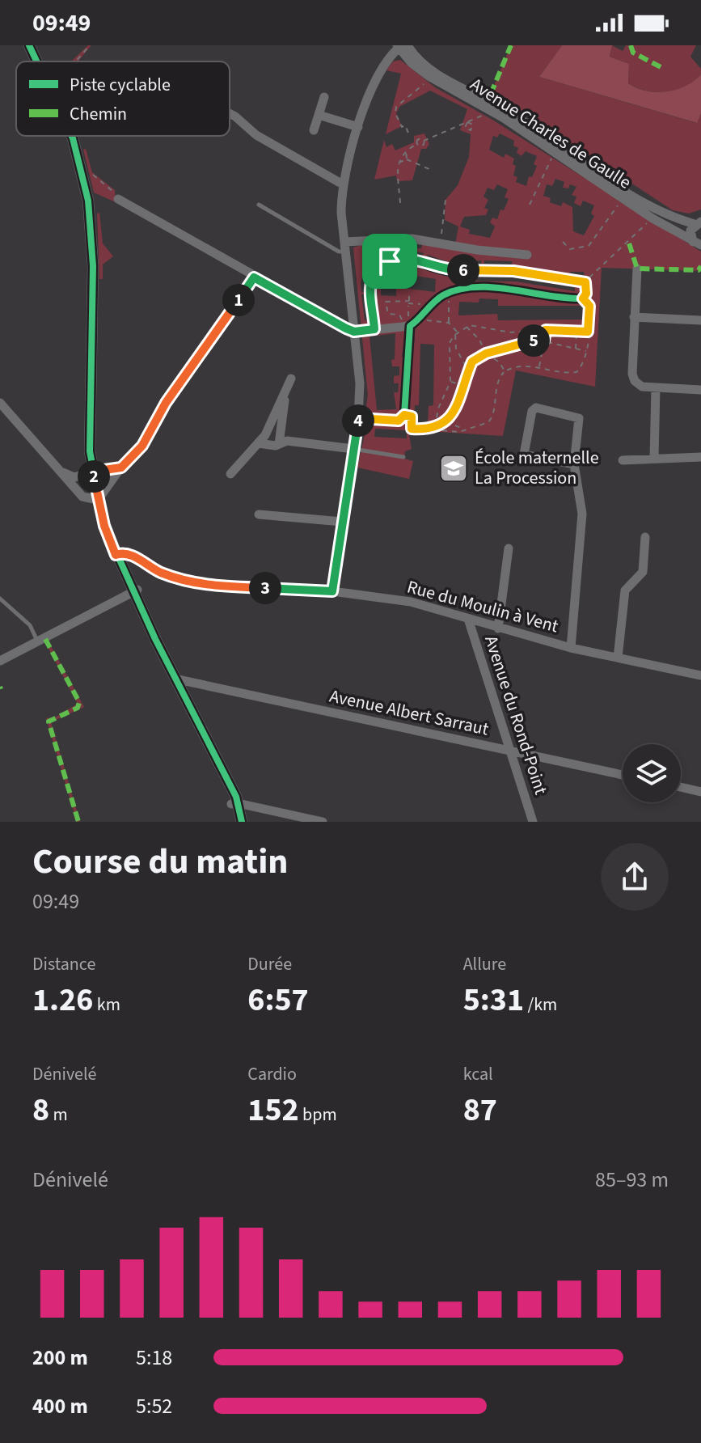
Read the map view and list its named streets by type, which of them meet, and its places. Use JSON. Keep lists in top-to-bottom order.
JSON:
{
  "streets": {
    "street": [
      "Avenue Charles de Gaulle",
      "Rue du Moulin à Vent",
      "Avenue Albert Sarraut",
      "Avenue du Rond-Point"
    ]
  },
  "crossings": [
    ["Rue du Moulin à Vent", "Avenue du Rond-Point"],
    ["Avenue Albert Sarraut", "Avenue du Rond-Point"]
  ],
  "places": {
    "school or university": ["École maternelle La Procession"]
  },
  "legend": ["Piste cyclable", "Chemin"],
  "page": {
    "status": "09:49",
    "pins": [
      "6",
      "1",
      "5",
      "4",
      "2",
      "3"
    ],
    "heading": ["Course du matin", "09:49"],
    "stats": [
      ["Distance", "1.26 km"],
      ["Durée", "6:57"],
      ["Allure", "5:31 /km"],
      ["Dénivelé", "8 m"],
      ["Cardio", "152 bpm"],
      ["kcal", "87"]
    ],
    "chart": ["Dénivelé", "85–93 m"],
    "list": [
      {
        "name": "200 m",
        "note": "5:18"
      },
      {
        "name": "400 m",
        "note": "5:52"
      }
    ]
  }
}
